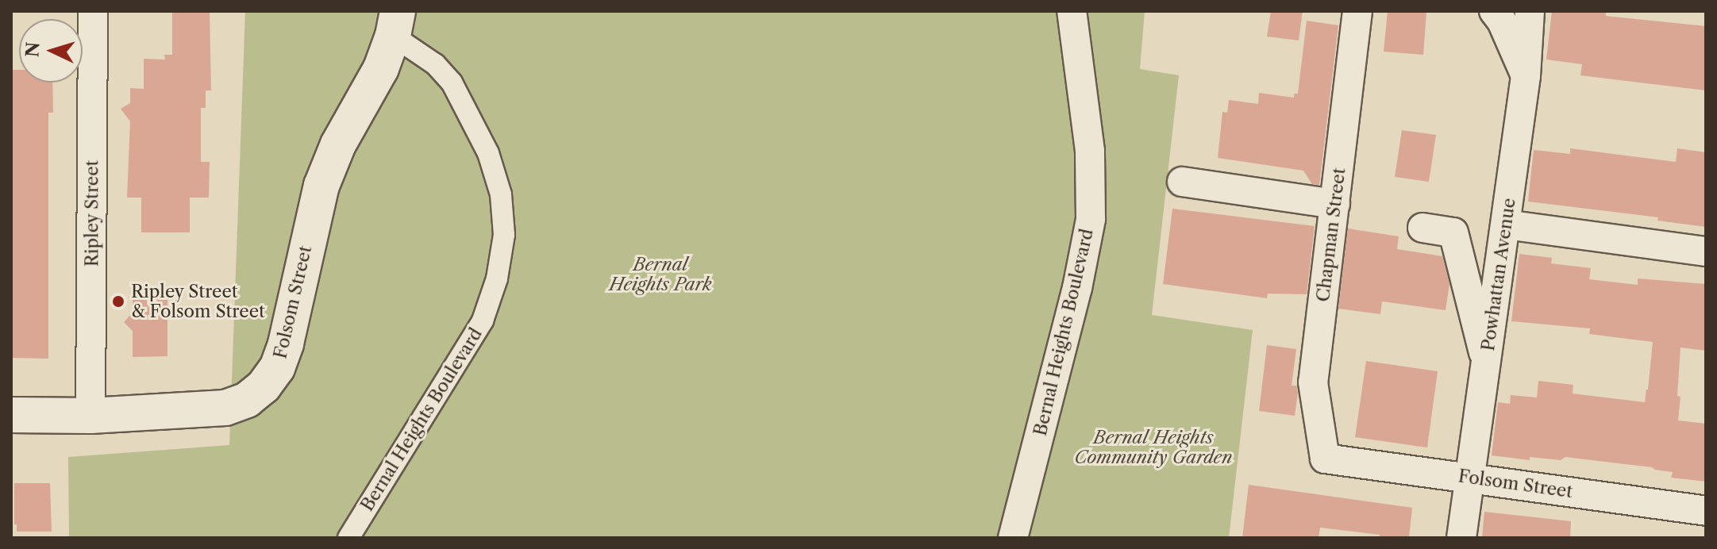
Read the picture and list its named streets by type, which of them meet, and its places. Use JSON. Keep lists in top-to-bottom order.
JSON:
{
  "streets": {
    "street": [
      "Ripley Street",
      "Chapman Street",
      "Powhattan Avenue",
      "Folsom Street",
      "Bernal Heights Boulevard"
    ]
  },
  "crossings": [
    ["Ripley Street", "Folsom Street"],
    ["Chapman Street", "Folsom Street"],
    ["Powhattan Avenue", "Folsom Street"],
    ["Folsom Street", "Bernal Heights Boulevard"]
  ],
  "parks": ["Bernal Heights Park", "Bernal Heights Community Garden"],
  "places": ["Ripley Street & Folsom Street"],
  "north": "left"
}
